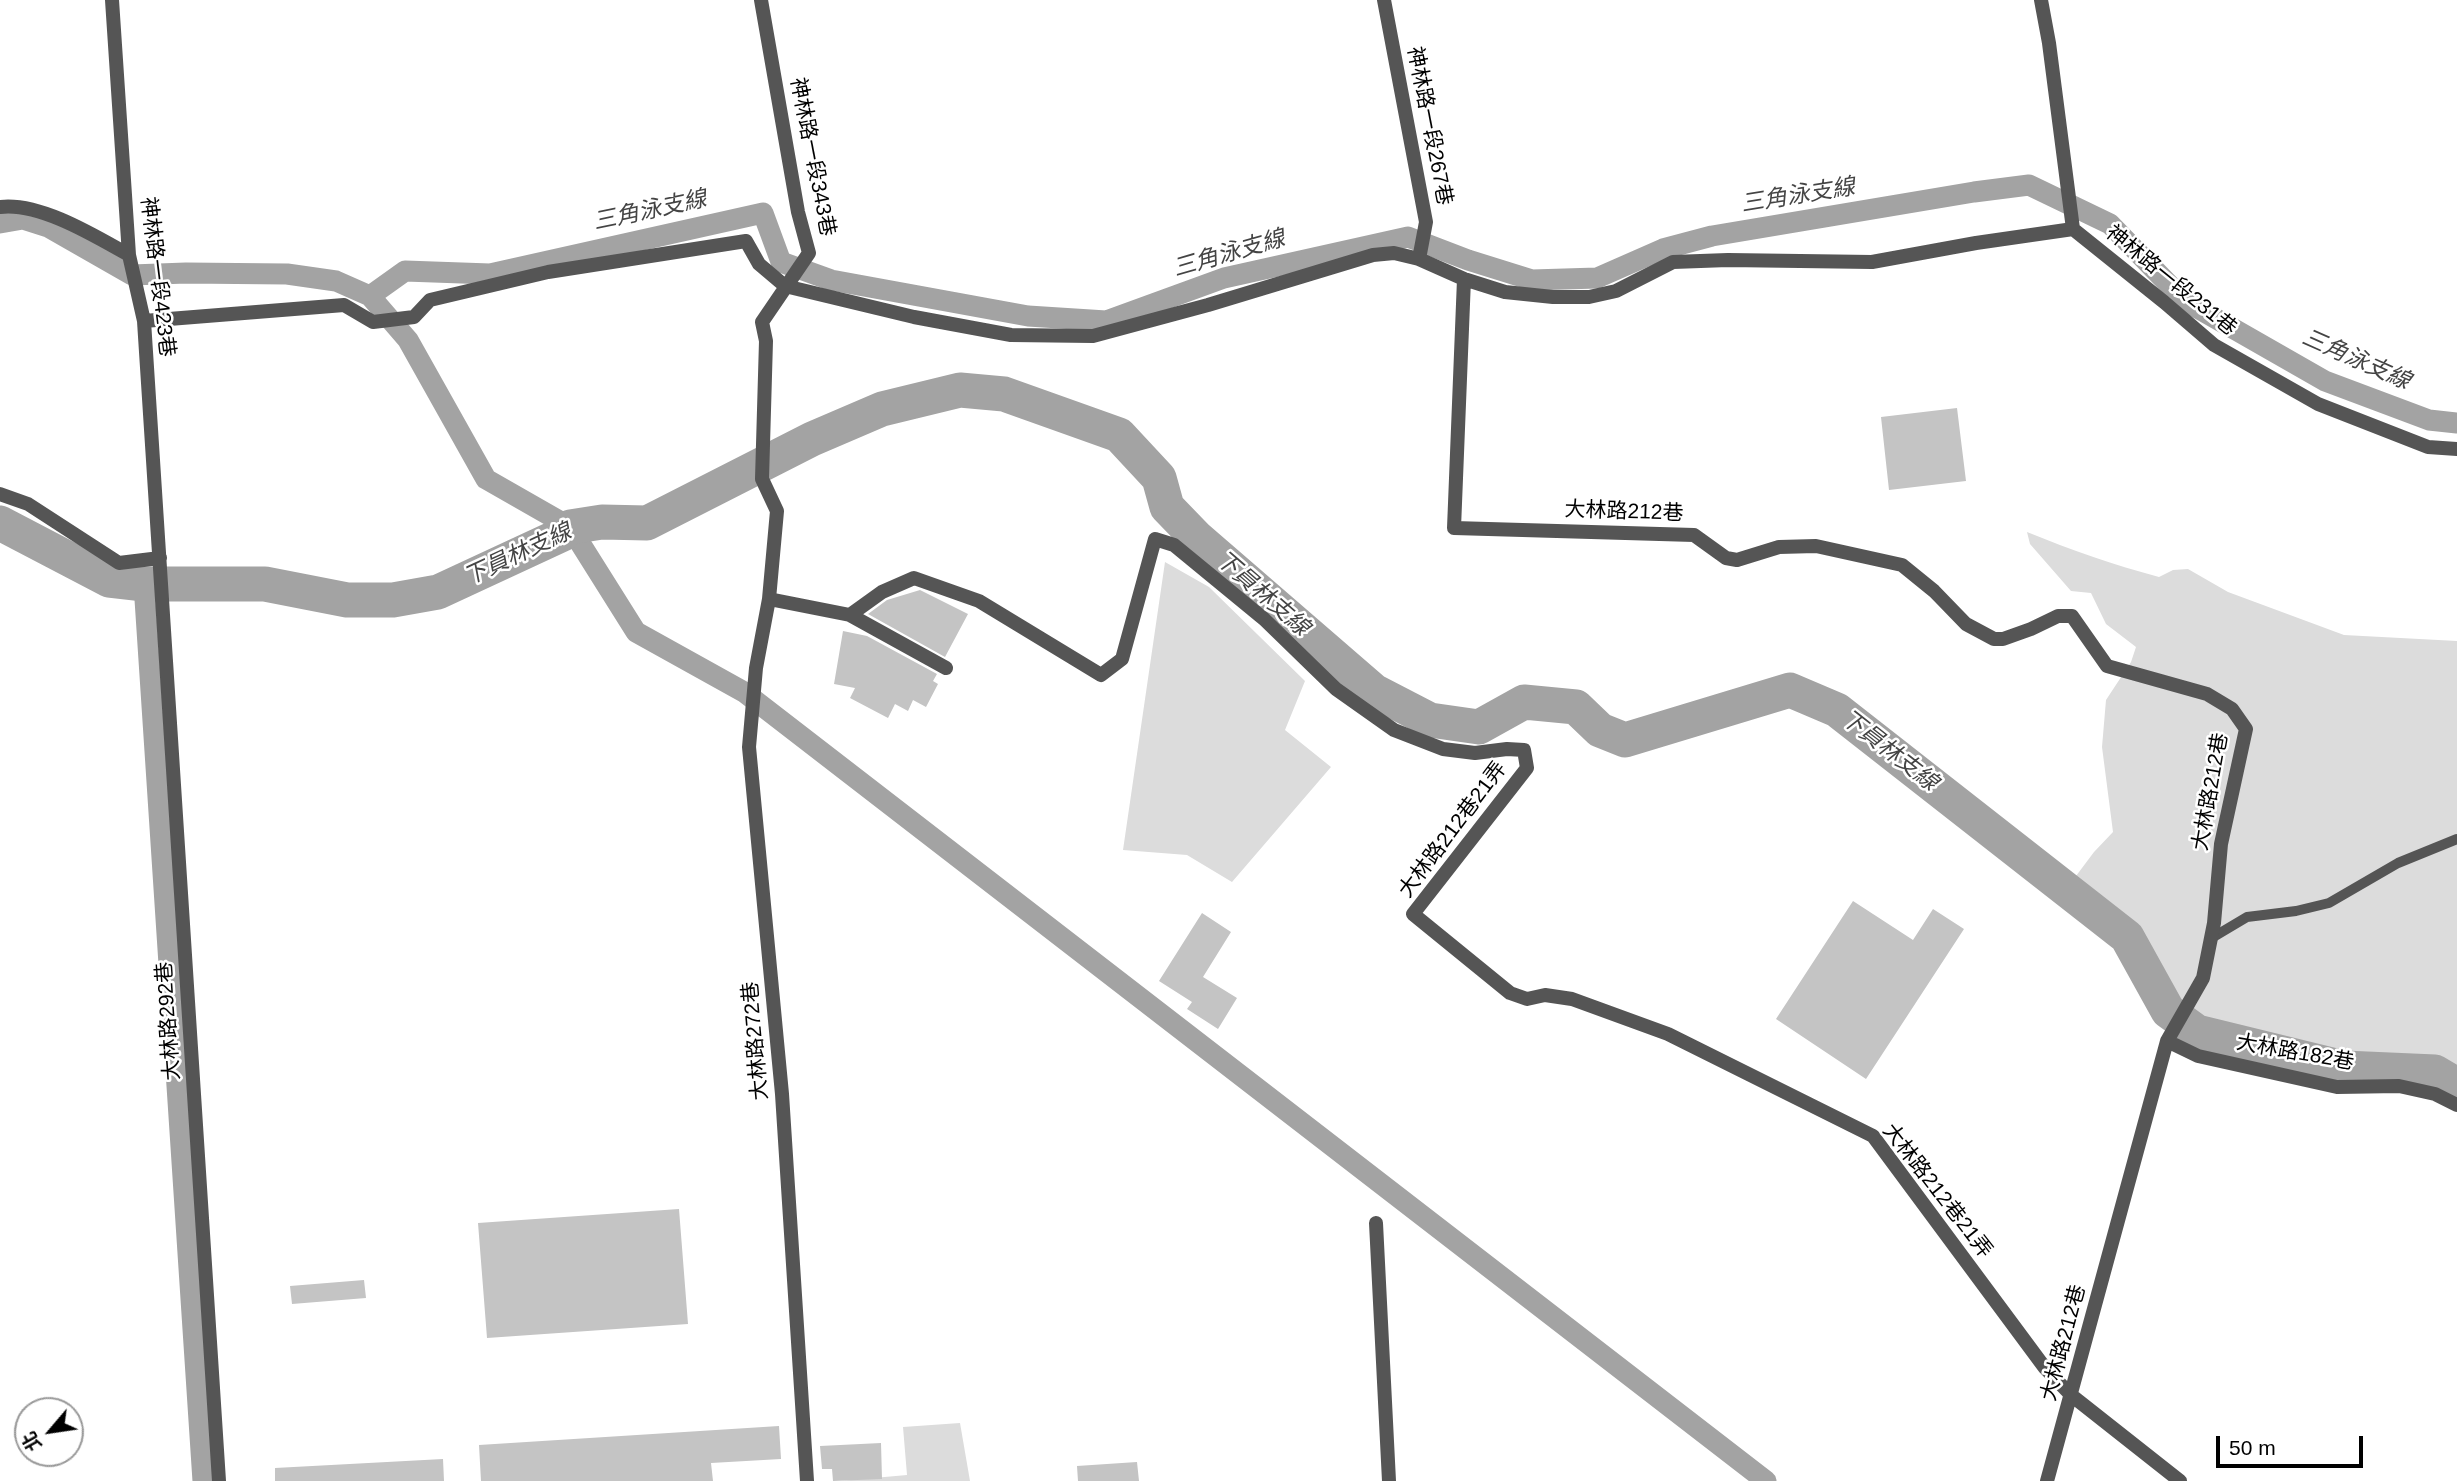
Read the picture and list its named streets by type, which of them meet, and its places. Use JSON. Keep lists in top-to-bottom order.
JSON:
{
  "streets": {
    "street": [
      "神林路一段267巷",
      "神林路一段343巷",
      "神林路一段423巷",
      "神林路一段231巷",
      "大林路212巷",
      "大林路212巷21弄",
      "大林路292巷",
      "大林路272巷",
      "大林路182巷"
    ]
  },
  "crossings": [
    ["神林路一段343巷", "大林路272巷"],
    ["神林路一段423巷", "大林路292巷"],
    ["大林路212巷", "大林路212巷21弄"],
    ["大林路212巷", "大林路182巷"]
  ],
  "water": ["三角泳支線", "下員林支線"],
  "scale_bar": "50 m",
  "north": "bottom left"
}
